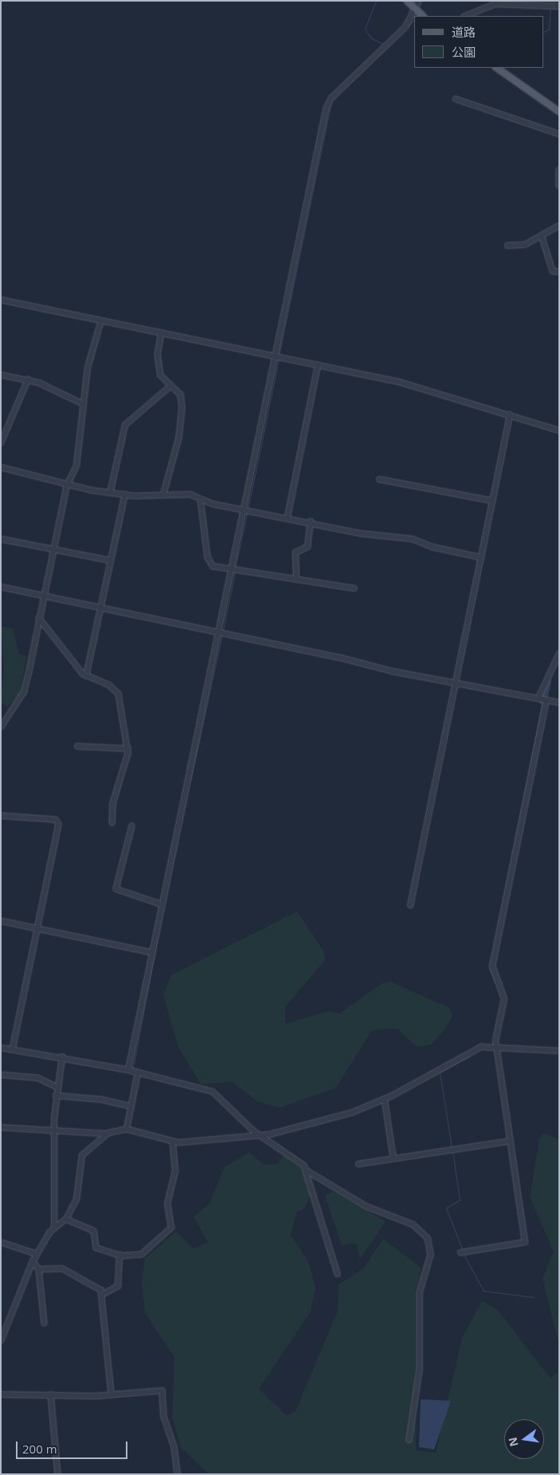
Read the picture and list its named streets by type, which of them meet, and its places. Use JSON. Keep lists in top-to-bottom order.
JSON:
{
  "legend": ["道路", "公園"],
  "scale_bar": "200 m",
  "north": "left"
}
